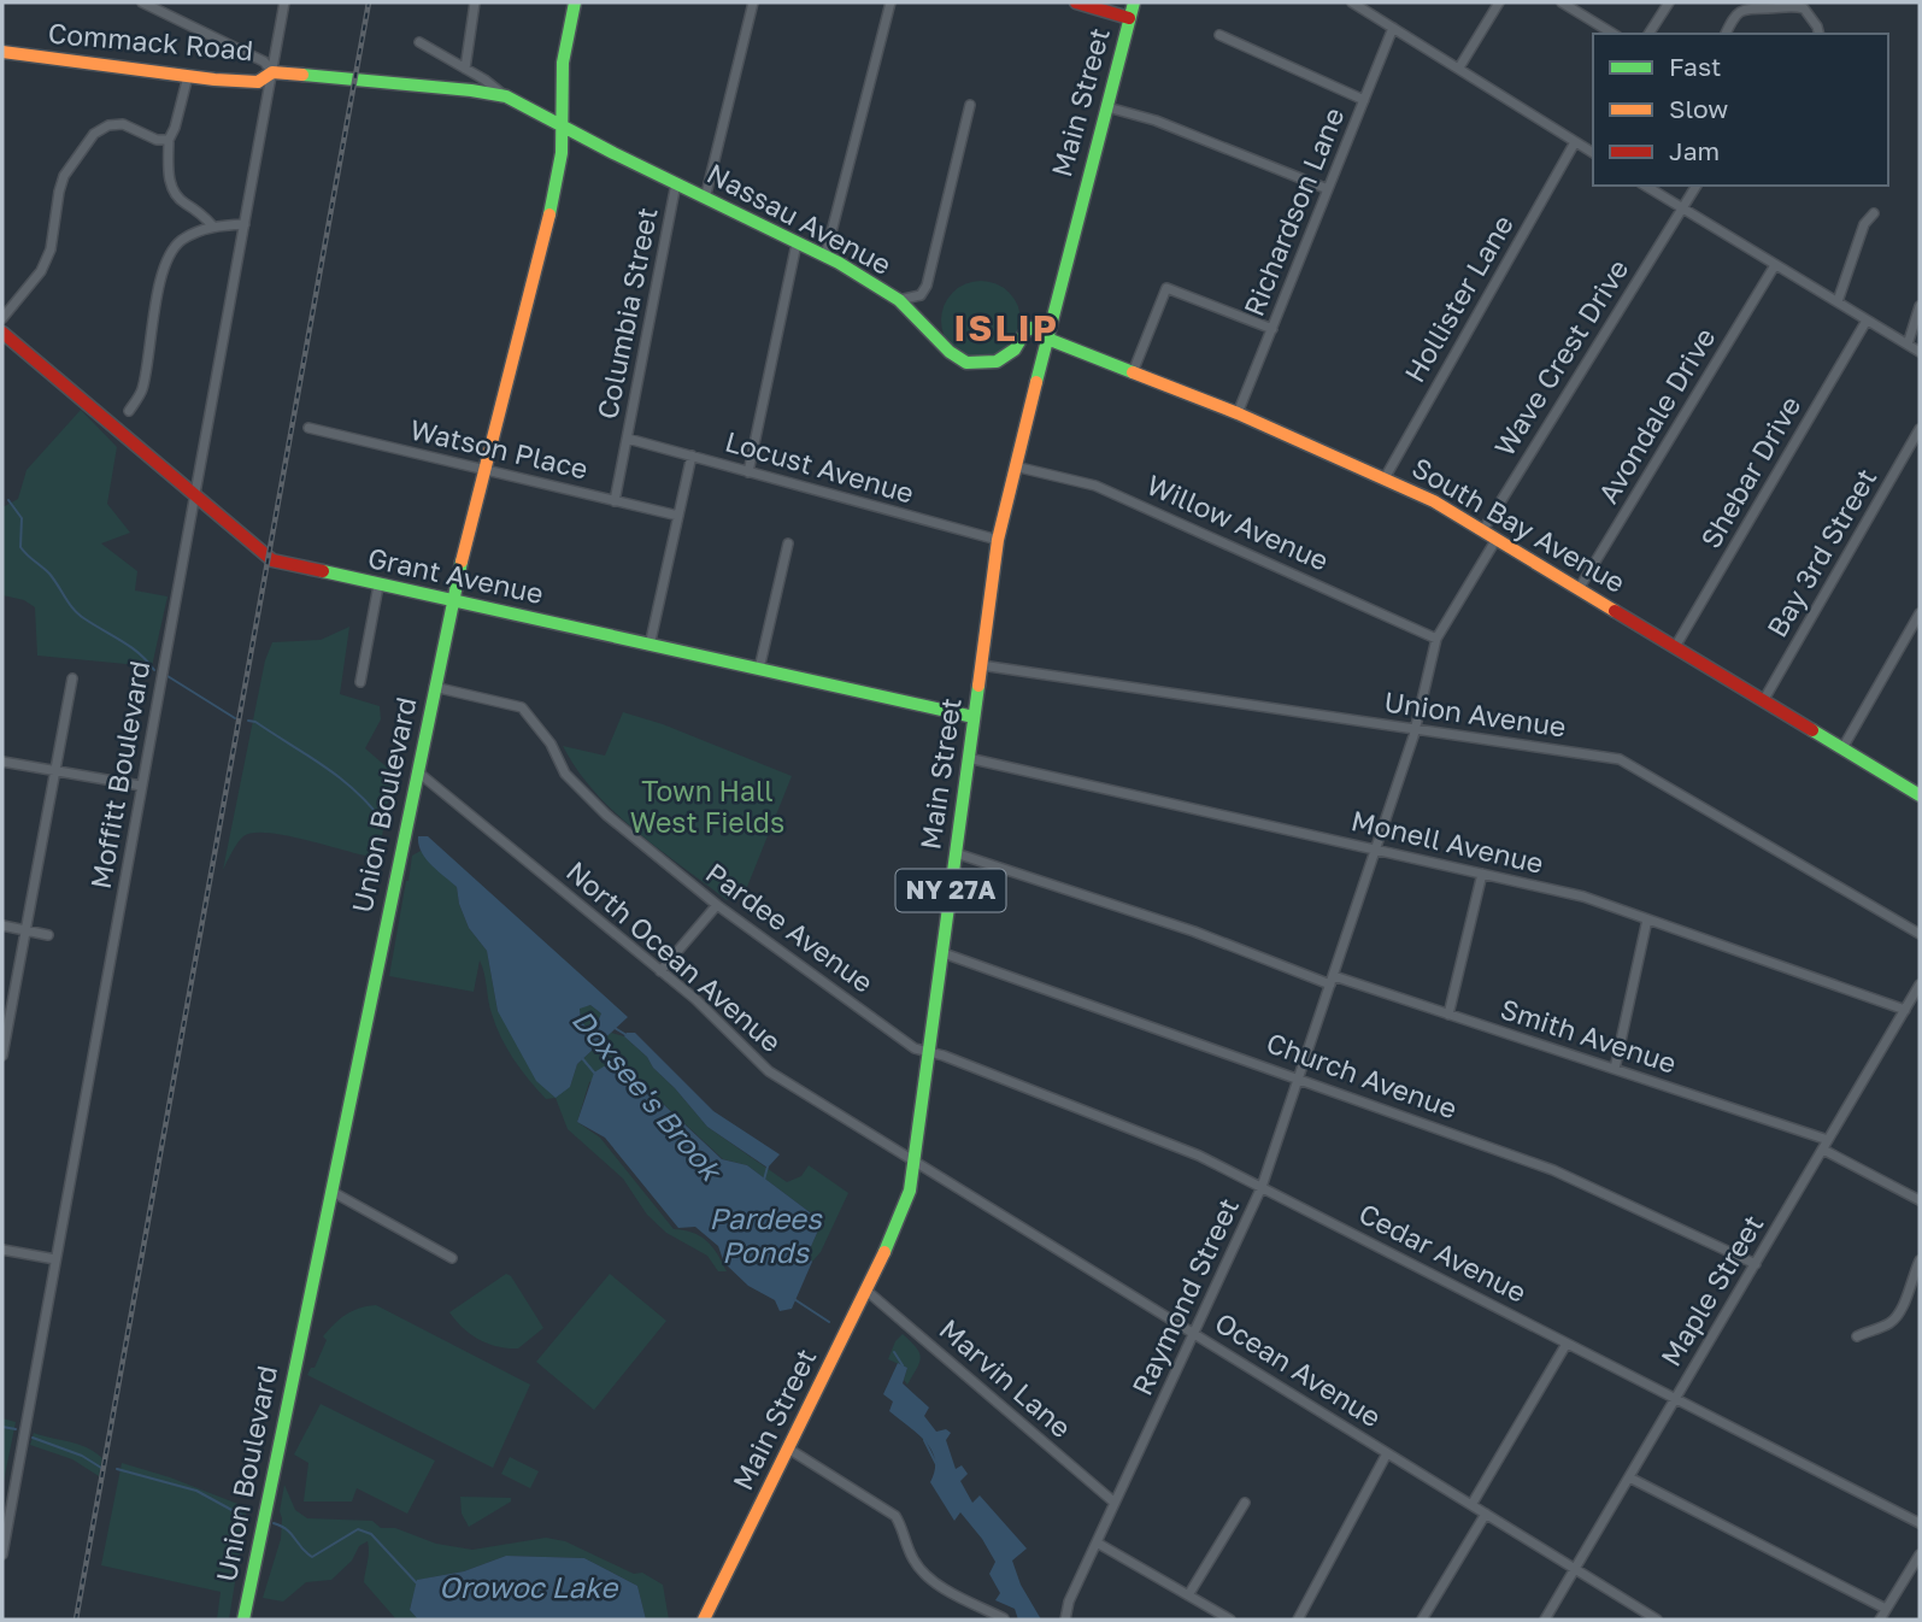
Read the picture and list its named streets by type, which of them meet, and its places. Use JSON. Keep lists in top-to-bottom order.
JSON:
{
  "streets": {
    "main road": [
      "Commack Road",
      "Main Street",
      "Nassau Avenue",
      "South Bay Avenue",
      "Grant Avenue",
      "Union Boulevard",
      "NY 27A"
    ],
    "street": [
      "Richardson Lane",
      "Hollister Lane",
      "Columbia Street",
      "Wave Crest Drive",
      "Avondale Drive",
      "Watson Place",
      "Locust Avenue",
      "Shebar Drive",
      "Willow Avenue",
      "Bay 3rd Street",
      "Union Avenue",
      "Moffitt Boulevard",
      "Monell Avenue",
      "Pardee Avenue",
      "North Ocean Avenue",
      "Smith Avenue",
      "Church Avenue",
      "Cedar Avenue",
      "Maple Street",
      "Raymond Street",
      "Ocean Avenue",
      "Marvin Lane"
    ]
  },
  "crossings": [
    ["Commack Road", "Nassau Avenue"],
    ["Commack Road", "Moffitt Boulevard"],
    ["Main Street", "Nassau Avenue"],
    ["Main Street", "Locust Avenue"],
    ["Main Street", "Willow Avenue"],
    ["Main Street", "South Bay Avenue"],
    ["Main Street", "Grant Avenue"],
    ["Main Street", "Union Avenue"],
    ["Main Street", "Monell Avenue"],
    ["Main Street", "Pardee Avenue"],
    ["Main Street", "North Ocean Avenue"],
    ["Main Street", "Smith Avenue"],
    ["Main Street", "Church Avenue"],
    ["Main Street", "Cedar Avenue"],
    ["Main Street", "Ocean Avenue"],
    ["Main Street", "Marvin Lane"],
    ["Richardson Lane", "South Bay Avenue"],
    ["Nassau Avenue", "Columbia Street"],
    ["Nassau Avenue", "South Bay Avenue"],
    ["Nassau Avenue", "Union Boulevard"],
    ["Hollister Lane", "South Bay Avenue"],
    ["Columbia Street", "Watson Place"],
    ["Columbia Street", "Locust Avenue"],
    ["Wave Crest Drive", "South Bay Avenue"],
    ["Avondale Drive", "South Bay Avenue"],
    ["Watson Place", "Union Boulevard"],
    ["Shebar Drive", "South Bay Avenue"],
    ["Willow Avenue", "Raymond Street"],
    ["South Bay Avenue", "Bay 3rd Street"],
    ["South Bay Avenue", "Raymond Street"],
    ["Grant Avenue", "Moffitt Boulevard"],
    ["Grant Avenue", "Union Boulevard"],
    ["Union Avenue", "Raymond Street"],
    ["Union Boulevard", "Pardee Avenue"],
    ["Union Boulevard", "North Ocean Avenue"],
    ["Monell Avenue", "Maple Street"],
    ["Monell Avenue", "Raymond Street"],
    ["Pardee Avenue", "Cedar Avenue"],
    ["North Ocean Avenue", "Ocean Avenue"],
    ["Smith Avenue", "Maple Street"],
    ["Smith Avenue", "Raymond Street"],
    ["Church Avenue", "Maple Street"],
    ["Church Avenue", "Raymond Street"],
    ["Cedar Avenue", "Maple Street"],
    ["Cedar Avenue", "Raymond Street"],
    ["Maple Street", "Ocean Avenue"],
    ["Raymond Street", "Ocean Avenue"],
    ["Raymond Street", "Marvin Lane"]
  ],
  "districts": ["ISLIP"],
  "water": ["Doxsee's Brook", "Pardees Ponds", "Orowoc Lake"],
  "parks": ["Town Hall West Fields"],
  "legend": ["Fast", "Slow", "Jam"]
}
